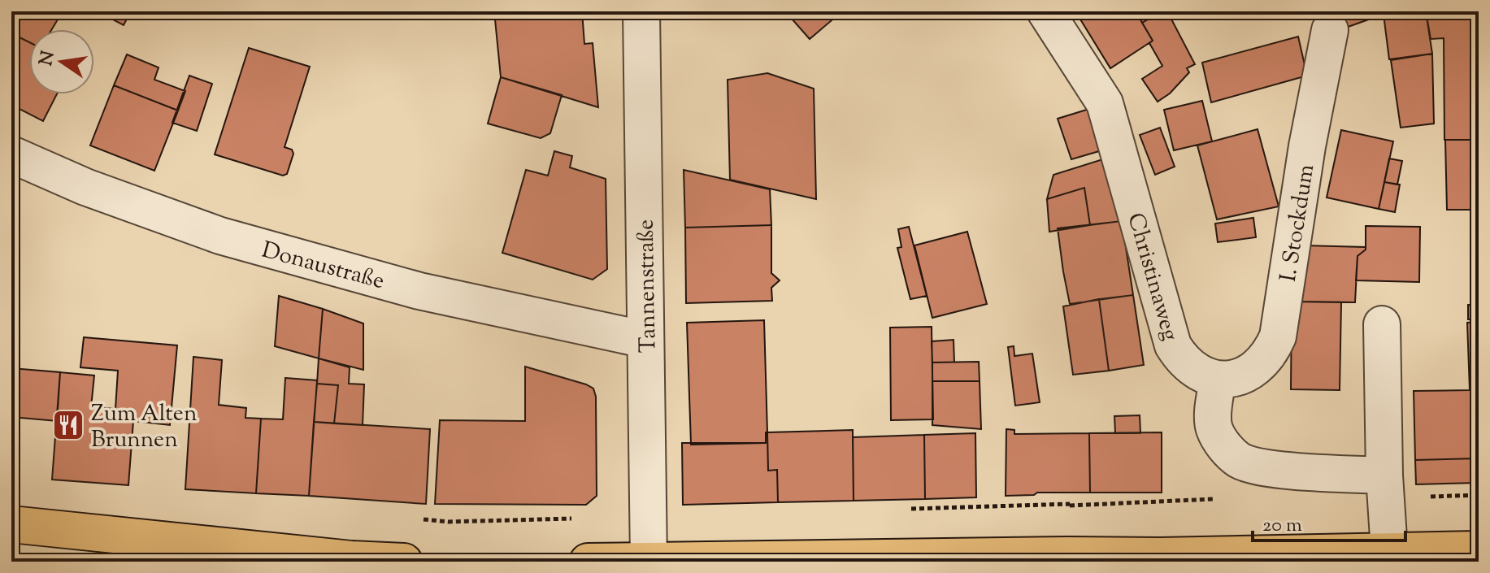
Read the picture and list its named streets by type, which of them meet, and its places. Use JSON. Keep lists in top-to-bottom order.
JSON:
{
  "streets": {
    "street": [
      "I. Stockdum",
      "Donaustraße",
      "Christinaweg",
      "Tannenstraße"
    ]
  },
  "crossings": [
    ["I. Stockdum", "Christinaweg"],
    ["Donaustraße", "Tannenstraße"]
  ],
  "places": {
    "restaurant": ["Zum Alten Brunnen"]
  },
  "scale_bar": "20 m",
  "north": "left"
}
